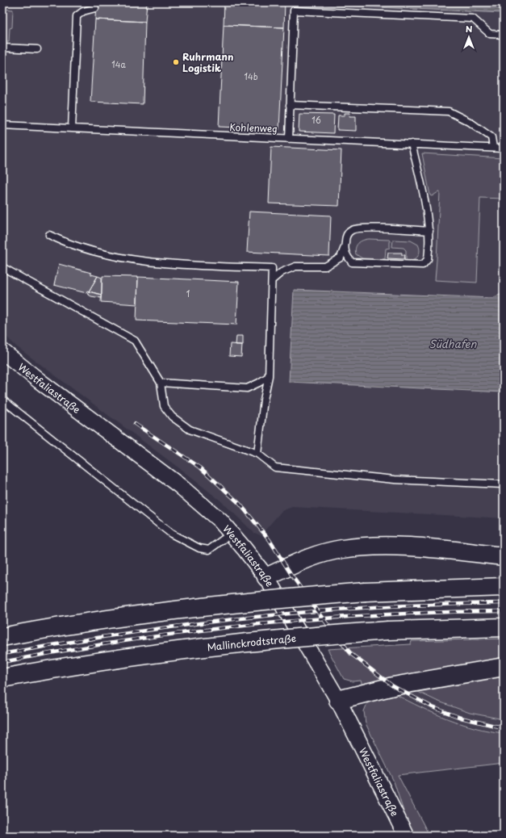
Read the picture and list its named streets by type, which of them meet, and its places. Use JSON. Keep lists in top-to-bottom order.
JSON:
{
  "streets": {
    "highway": ["Mallinckrodtstraße"],
    "street": ["Westfaliastraße"],
    "lane": ["Kohlenweg"]
  },
  "water": ["Südhafen"],
  "places": ["Ruhrmann Logistik"],
  "house_numbers": [
    "14a",
    "14b",
    "16",
    "1"
  ],
  "north": "top"
}
